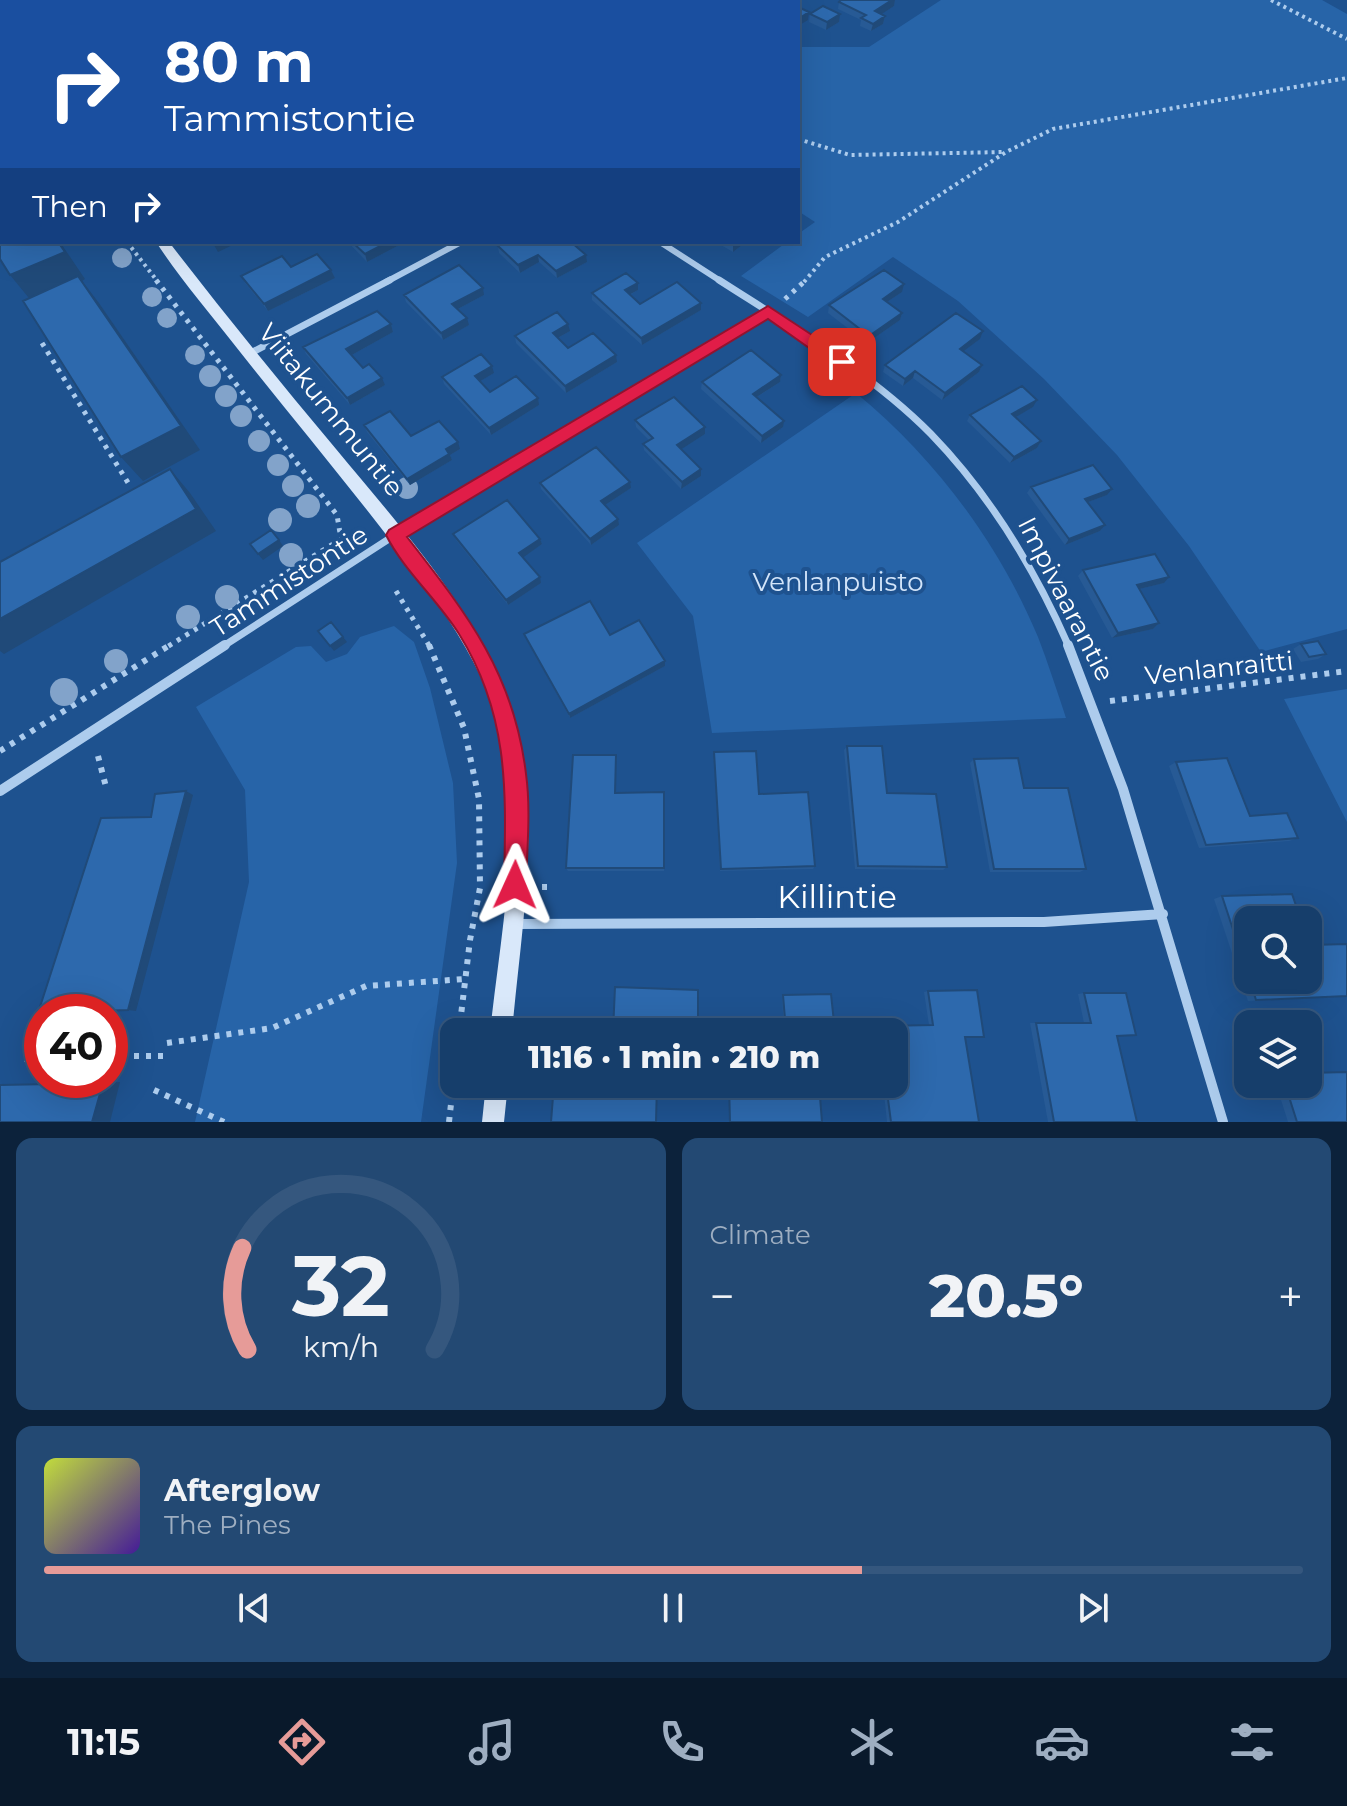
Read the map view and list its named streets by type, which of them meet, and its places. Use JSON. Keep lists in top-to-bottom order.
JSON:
{
  "streets": {
    "street": [
      "Viitakummuntie",
      "Tammistontie",
      "Impivaarantie",
      "Killintie"
    ],
    "path": ["Venlanraitti"]
  },
  "crossings": [
    ["Viitakummuntie", "Tammistontie"],
    ["Viitakummuntie", "Killintie"],
    ["Tammistontie", "Impivaarantie"],
    ["Impivaarantie", "Venlanraitti"],
    ["Impivaarantie", "Killintie"]
  ],
  "parks": ["Venlanpuisto"],
  "page": {
    "turn": ["80 m", "Tammistontie"],
    "then": "Then",
    "limit": "40",
    "trip": "11:16 · 1 min · 210 m",
    "tile": "Climate",
    "heat": ["−", "20.5°", "+"],
    "song": ["Afterglow", "The Pines"],
    "tabs": "11:15",
    "gauge": ["32", "km/h"]
  }
}
